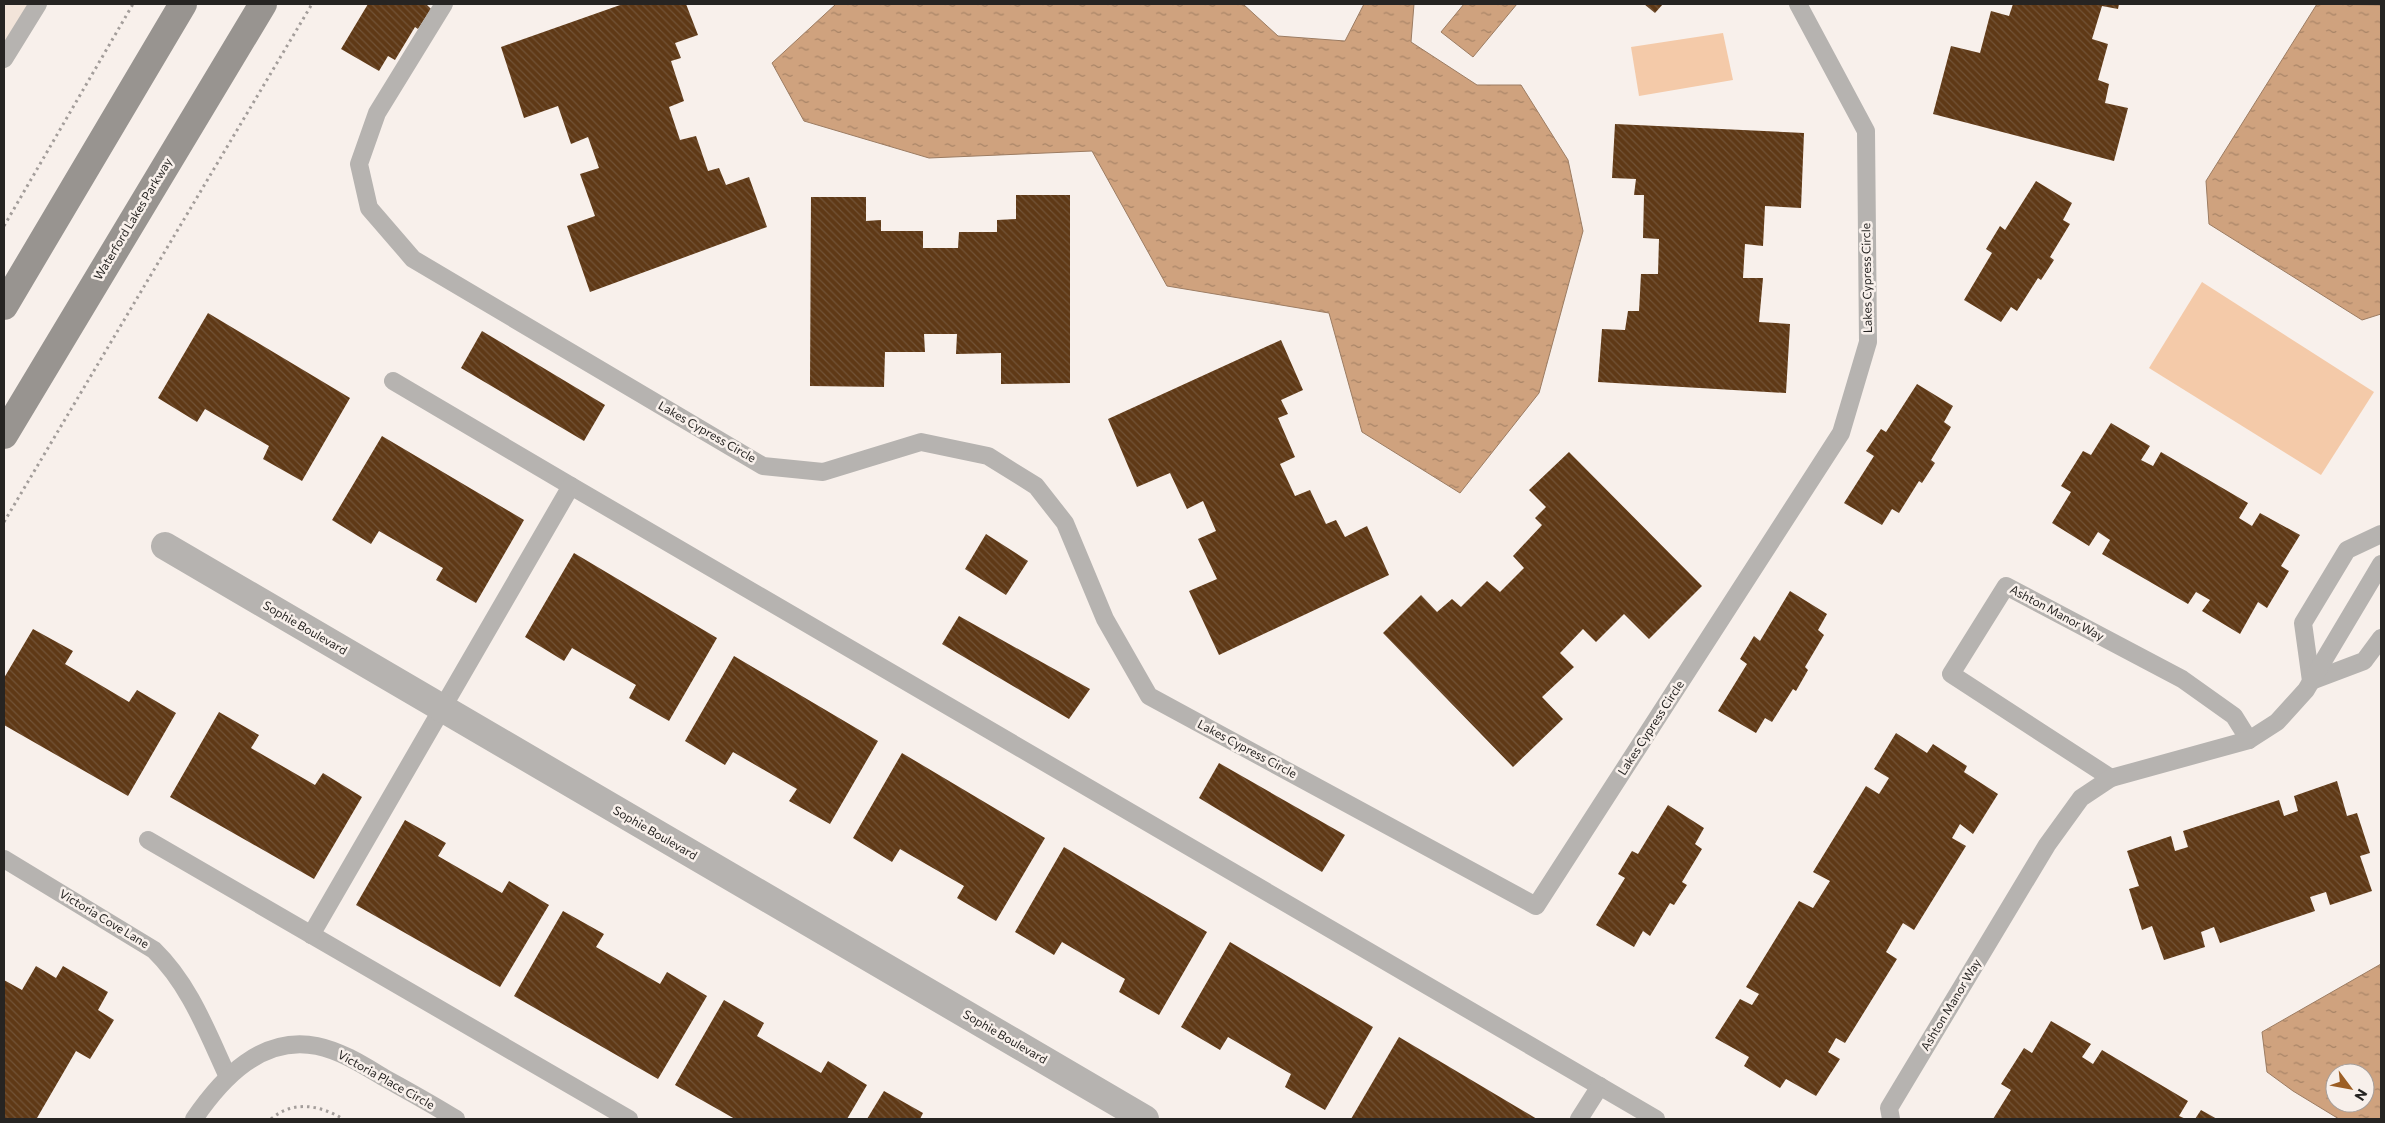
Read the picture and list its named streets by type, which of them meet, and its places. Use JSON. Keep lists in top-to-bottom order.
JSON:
{
  "streets": {
    "street": ["Waterford Lakes Parkway", "Sophie Boulevard"],
    "lane": [
      "Lakes Cypress Circle",
      "Ashton Manor Way",
      "Victoria Cove Lane",
      "Victoria Place Circle"
    ]
  },
  "crossings": [
    ["Victoria Cove Lane", "Victoria Place Circle"]
  ],
  "north": "bottom right"
}
